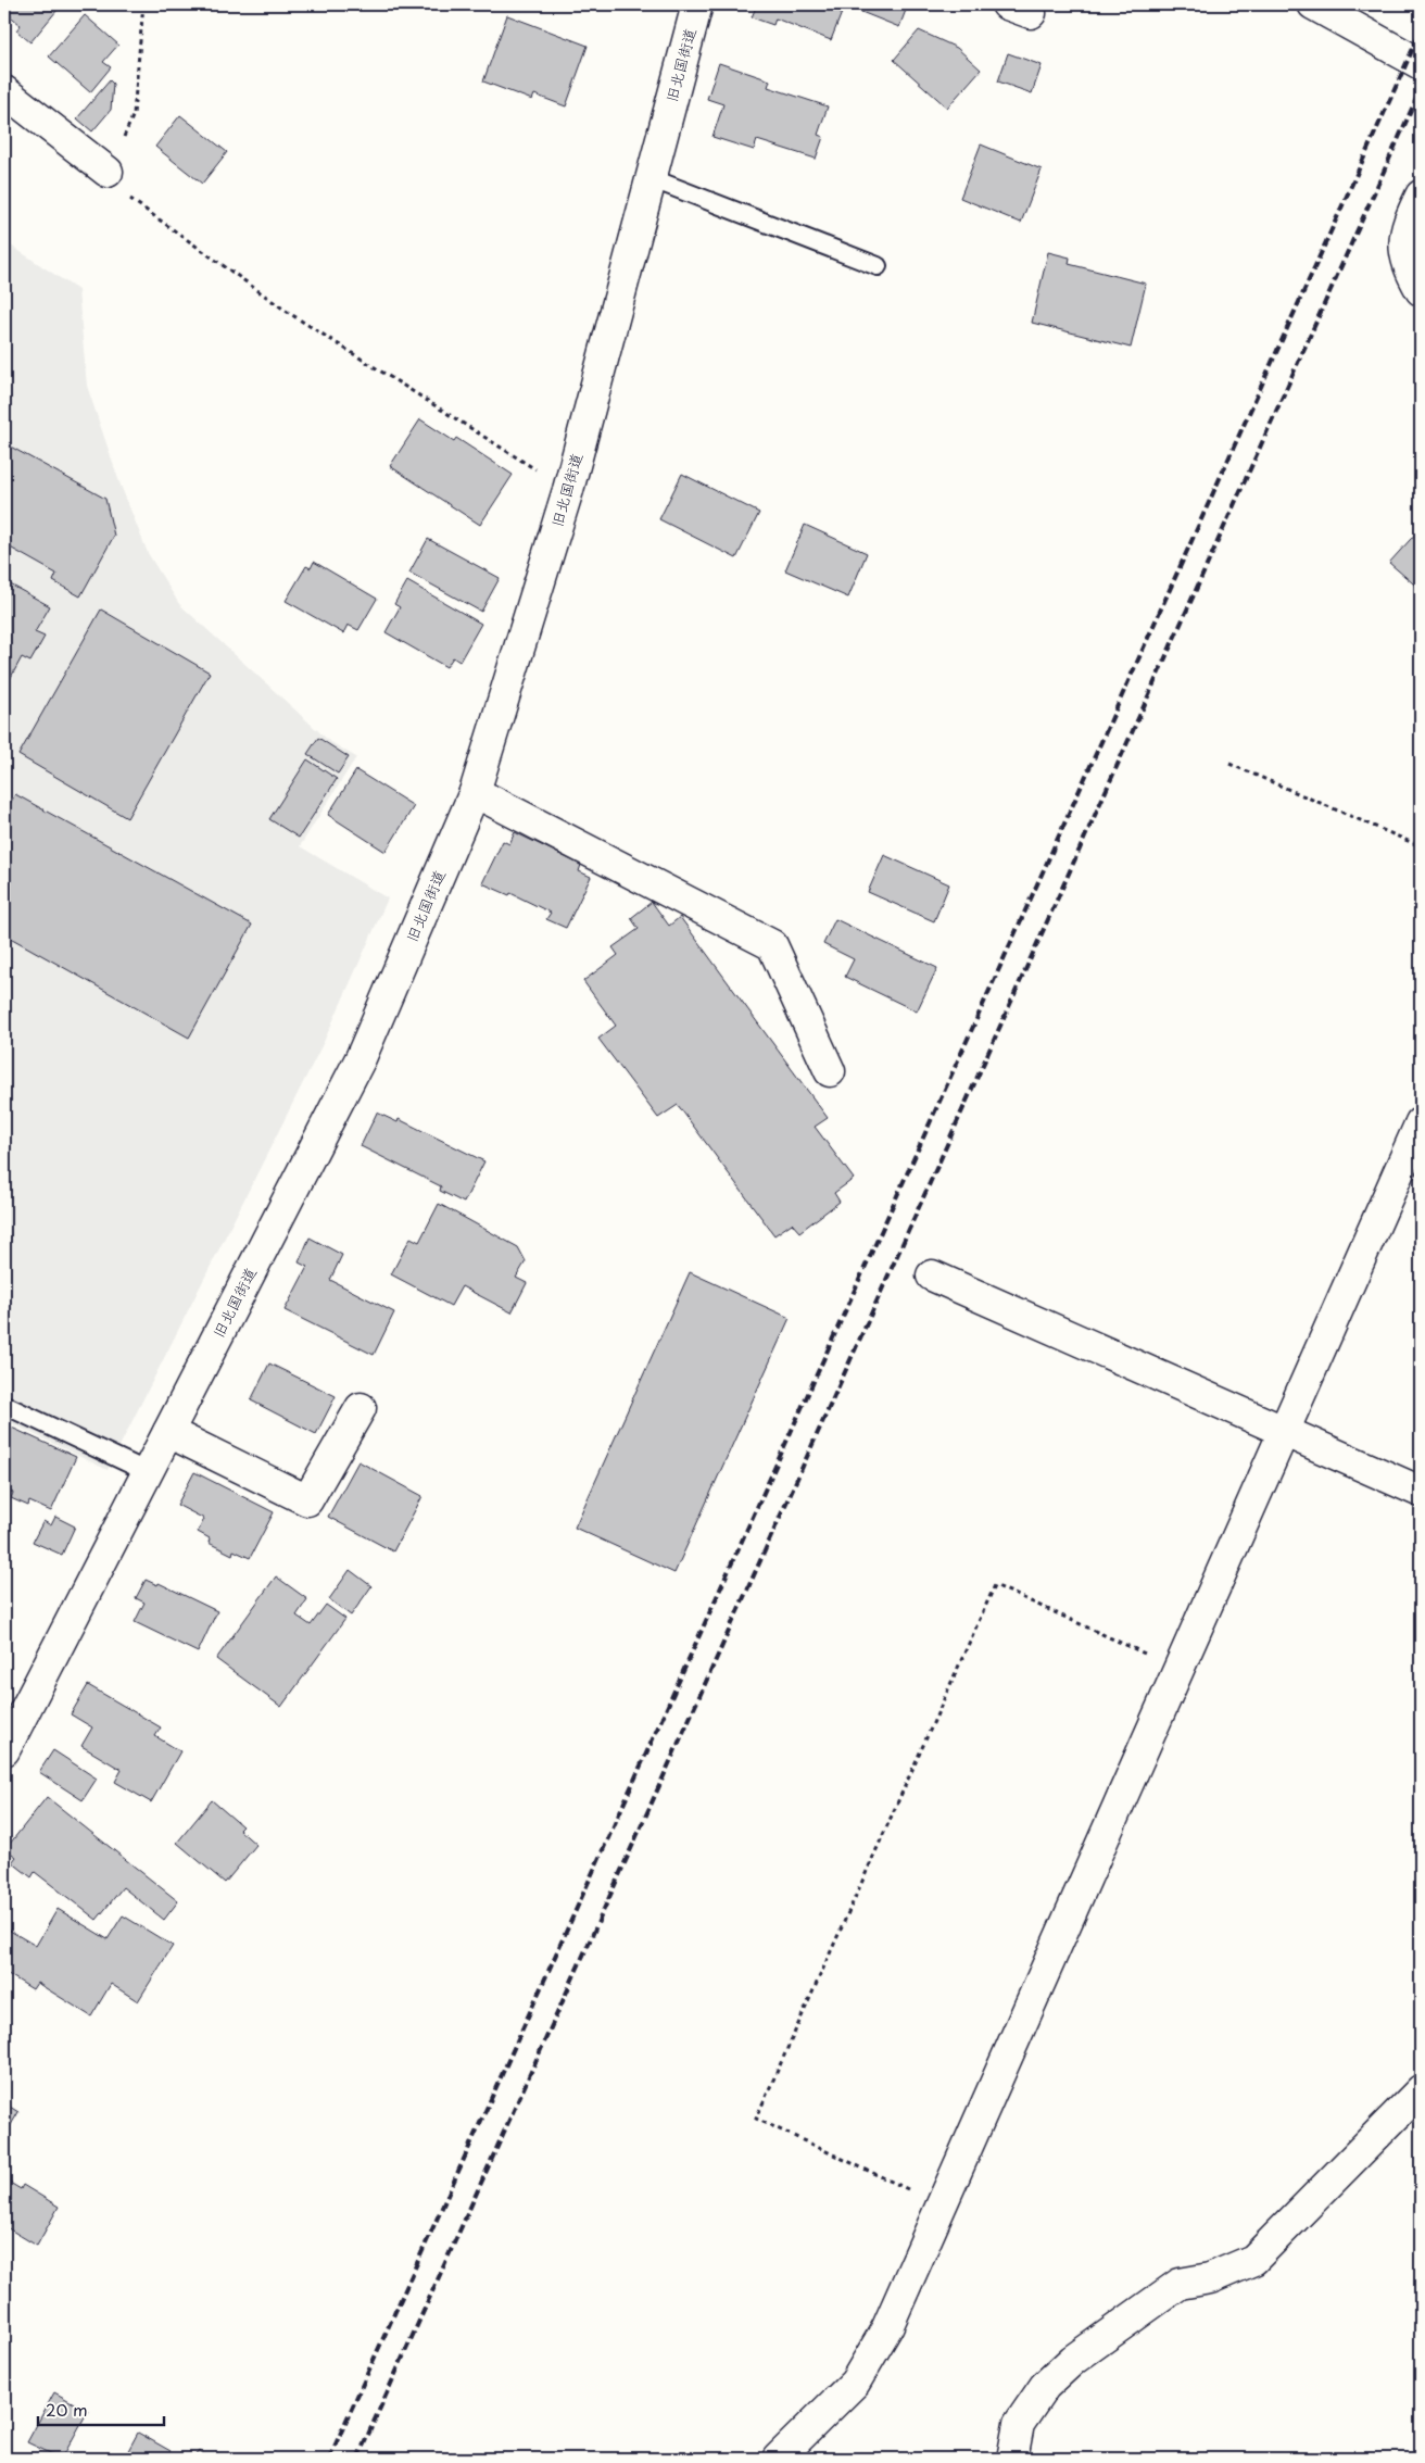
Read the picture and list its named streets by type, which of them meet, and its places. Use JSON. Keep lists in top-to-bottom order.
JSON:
{
  "streets": {
    "street": ["旧北国街道"]
  },
  "scale_bar": "20 m"
}
